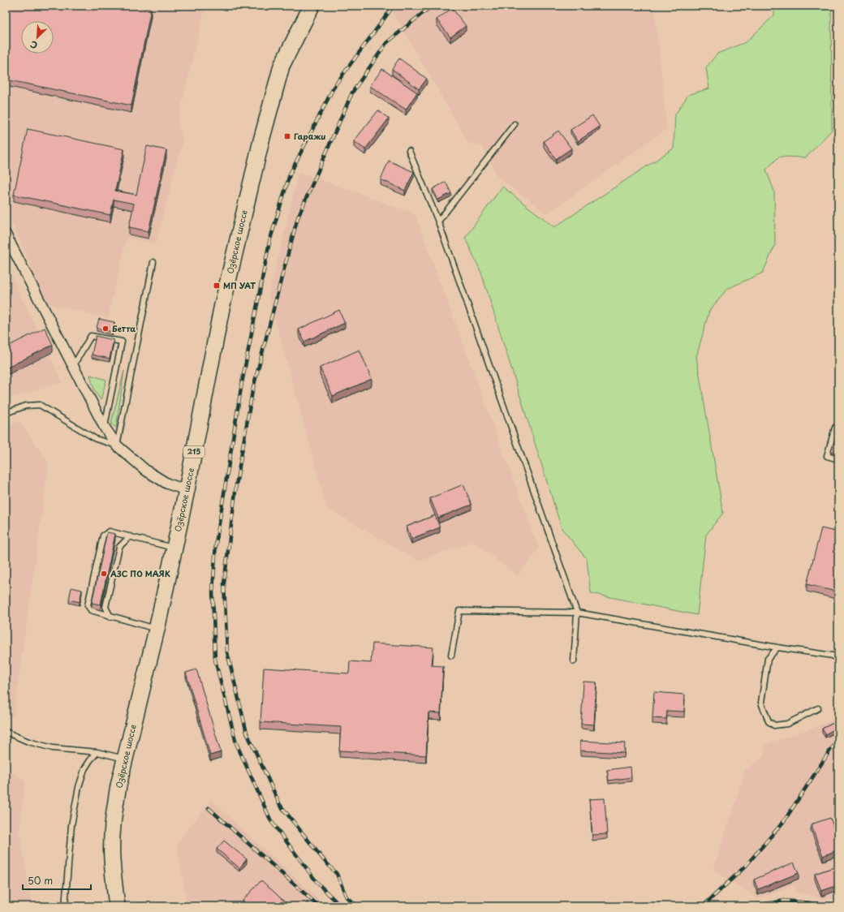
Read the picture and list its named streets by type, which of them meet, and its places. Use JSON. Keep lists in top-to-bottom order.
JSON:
{
  "streets": {
    "main road": ["Озёрское шоссе", "215"]
  },
  "places": {
    "transit": ["Гаражи", "МП УАТ"],
    "other": ["Бетта", "АЗС ПО МАЯК"]
  },
  "scale_bar": "50 m",
  "north": "bottom left"
}
